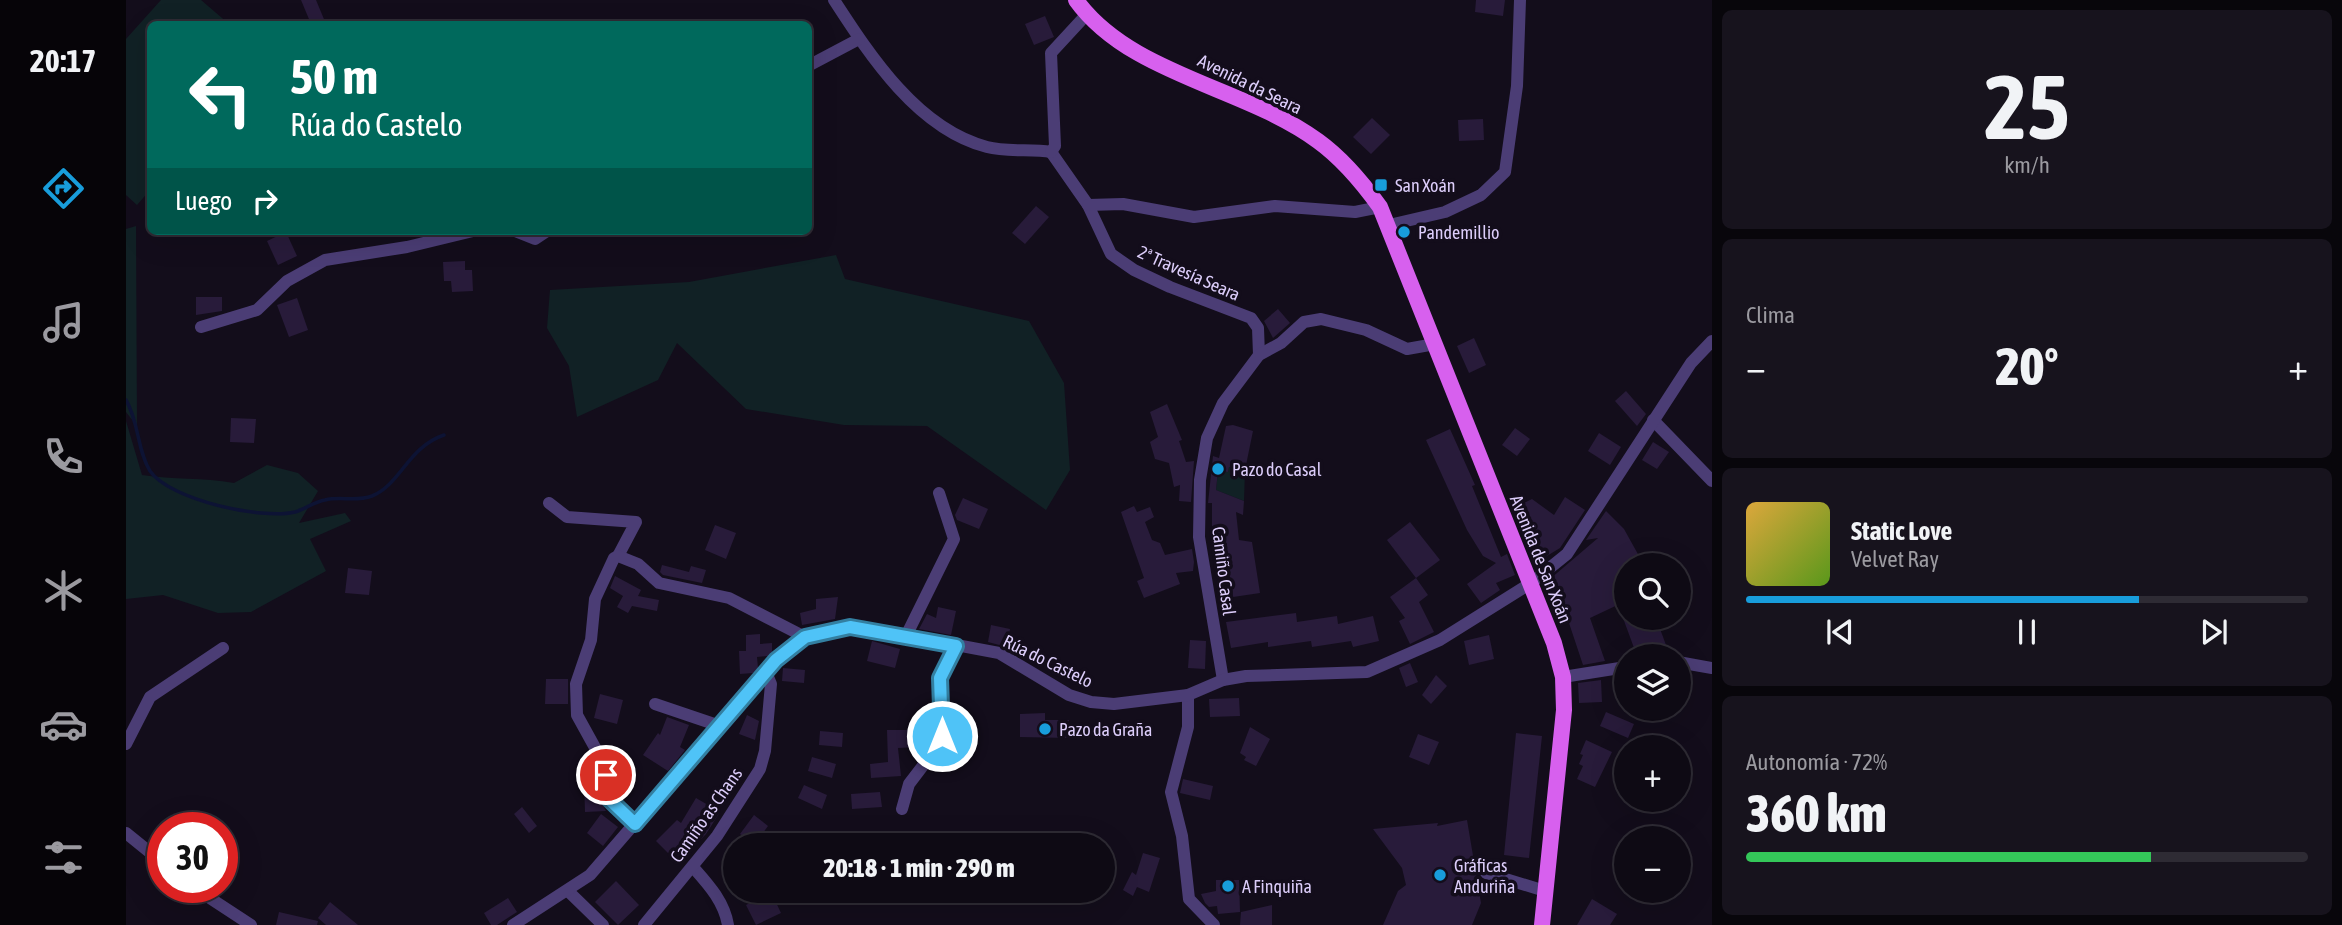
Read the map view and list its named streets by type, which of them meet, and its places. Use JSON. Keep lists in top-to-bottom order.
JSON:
{
  "streets": {
    "main road": ["Avenida da Seara", "Avenida de San Xoán"],
    "street": [
      "2ª Travesía Seara",
      "Camiño Casal",
      "Rúa do Castelo",
      "Camiño as Chans"
    ]
  },
  "crossings": [
    ["Avenida da Seara", "Avenida de San Xoán"],
    ["2ª Travesía Seara", "Camiño Casal"],
    ["Avenida de San Xoán", "Rúa do Castelo"],
    ["Camiño Casal", "Rúa do Castelo"],
    ["Rúa do Castelo", "Camiño as Chans"]
  ],
  "places": {
    "transit": ["San Xoán"],
    "other": [
      "Pandemillio",
      "Pazo do Casal",
      "Pazo da Graña",
      "Gráficas Anduriña",
      "A Finquiña"
    ]
  },
  "page": {
    "tabs": "20:17",
    "tile": [
      ["25", "km/h"],
      "Clima",
      ["Autonomía · 72%", "360 km"]
    ],
    "turn": ["50 m", "Rúa do Castelo"],
    "then": "Luego",
    "heat": ["−", "20°", "+"],
    "song": ["Static Love", "Velvet Ray"],
    "map_buttons": ["+", "−"],
    "limit": "30",
    "trip": "20:18 · 1 min · 290 m"
  }
}
